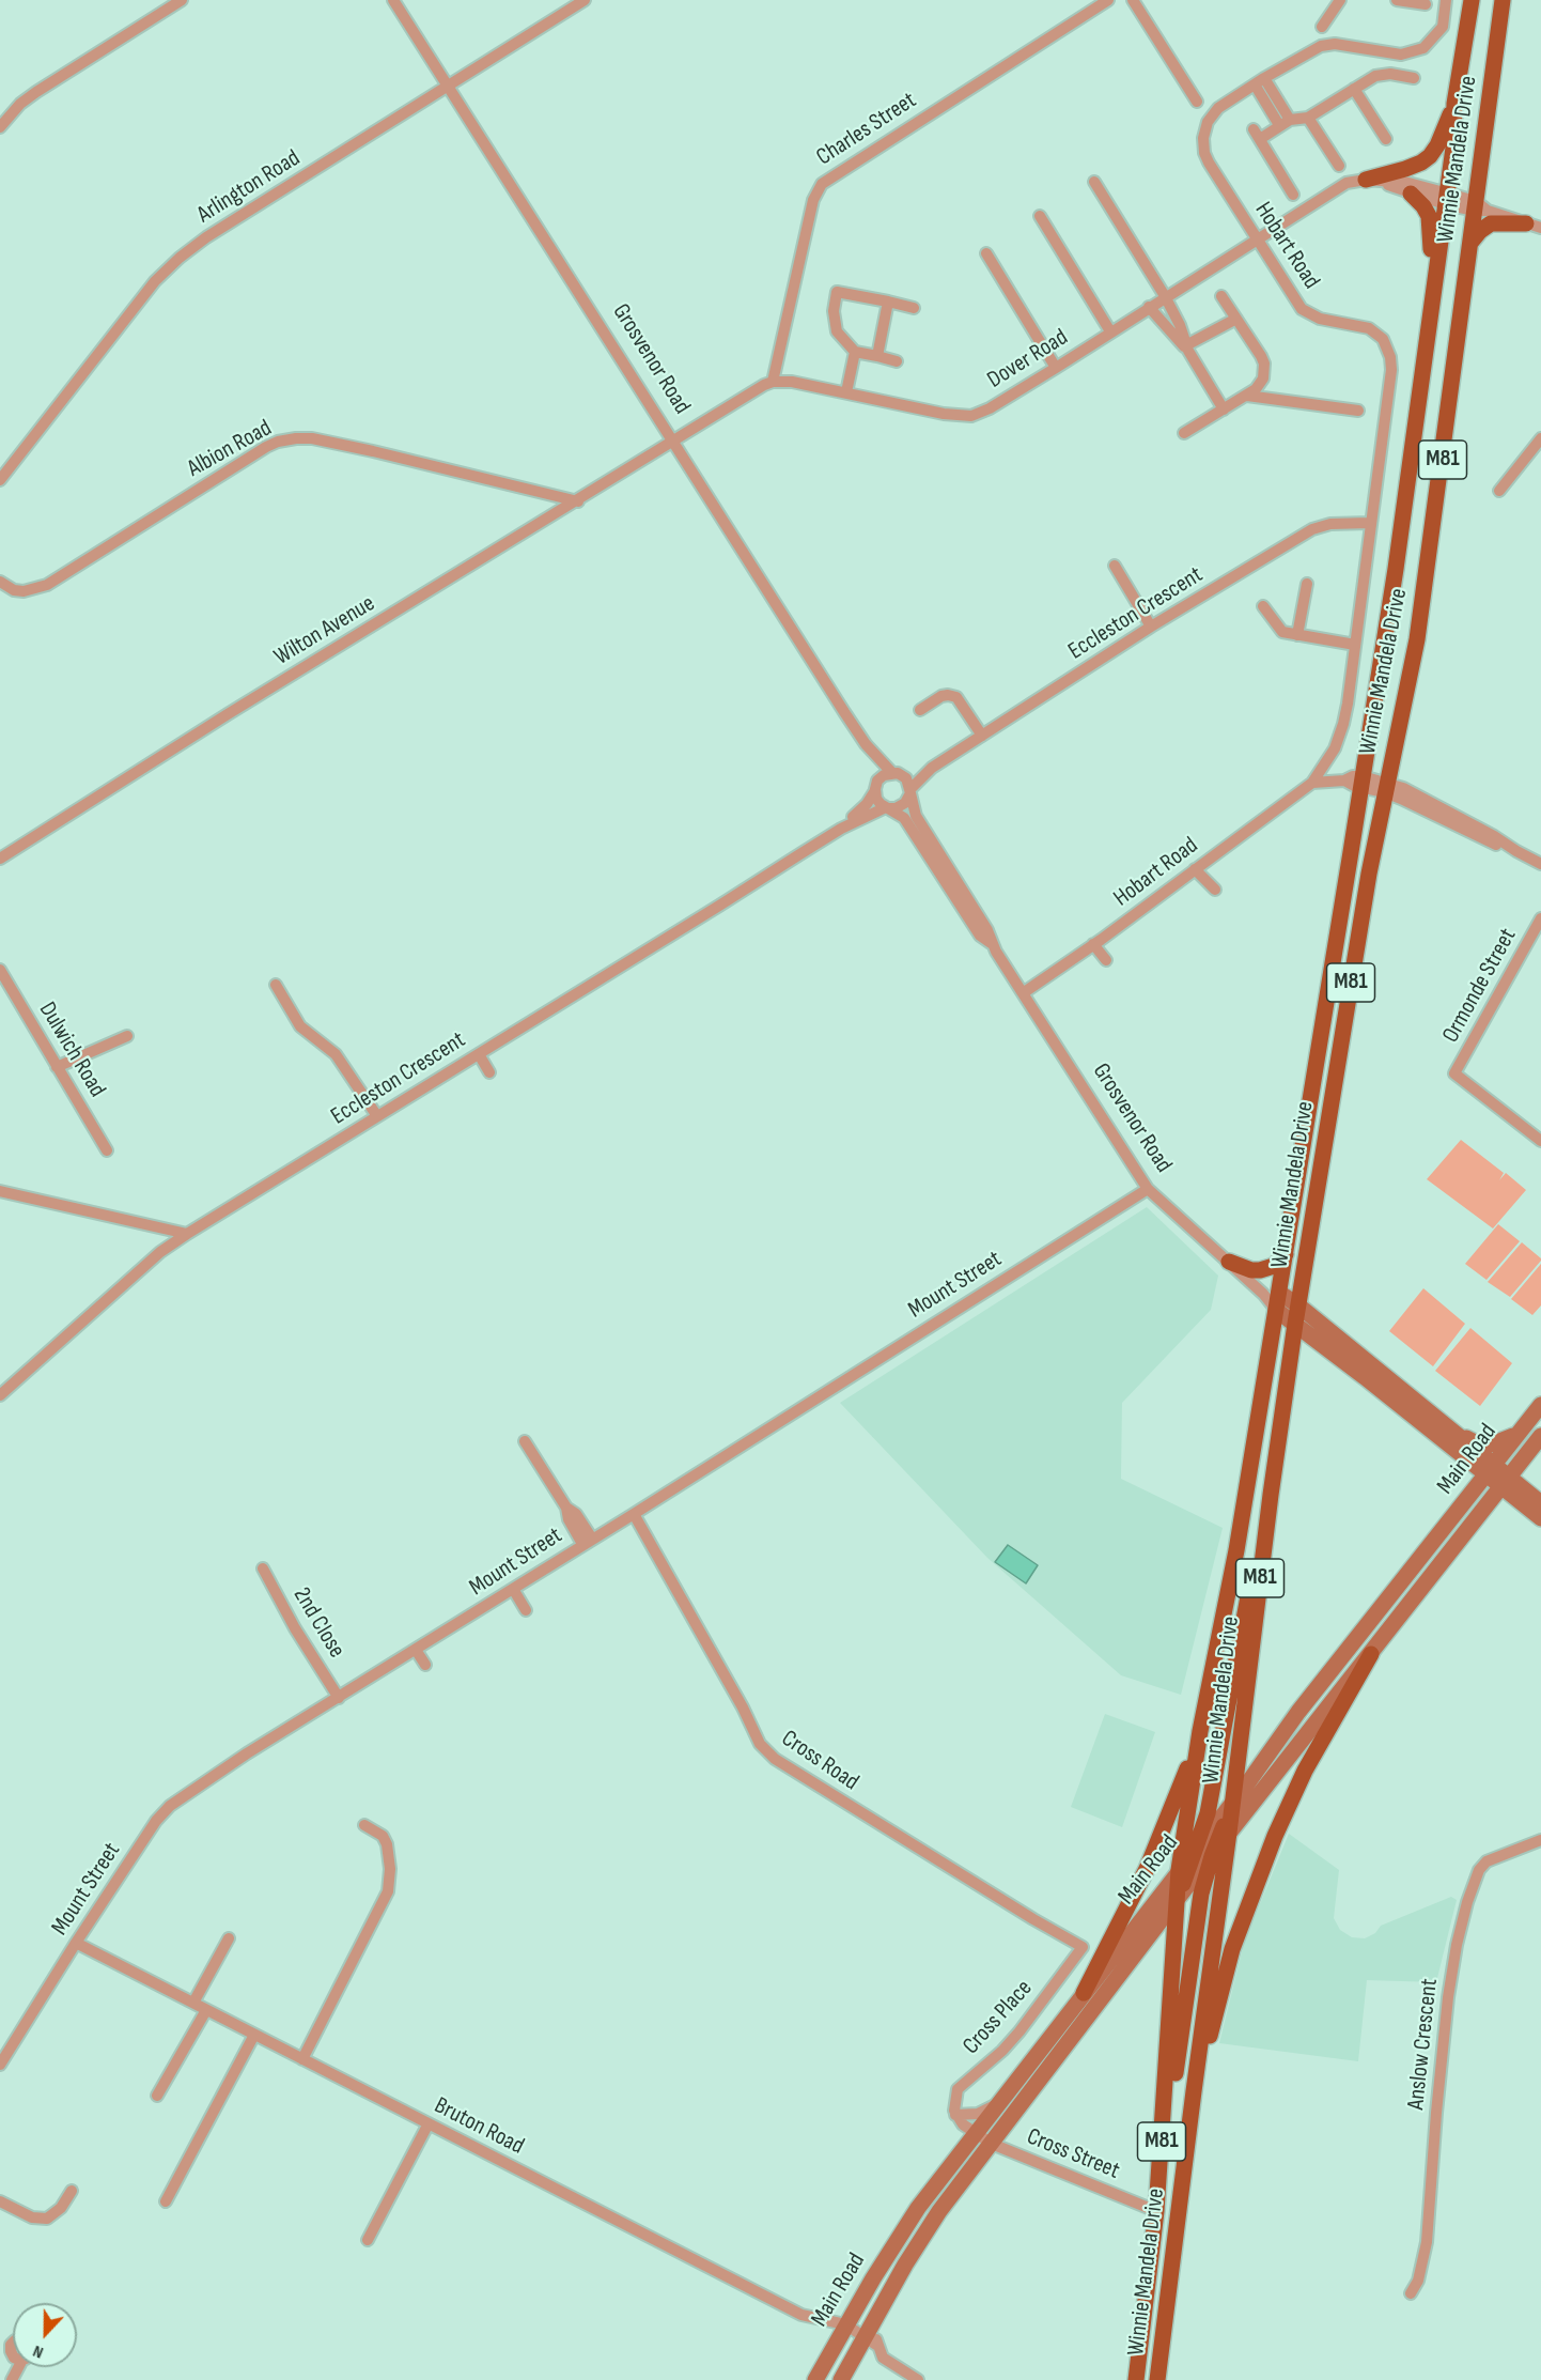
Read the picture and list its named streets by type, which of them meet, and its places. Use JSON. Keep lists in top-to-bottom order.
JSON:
{
  "streets": {
    "main road": [
      "Winnie Mandela Drive",
      "Grosvenor Road",
      "M81",
      "Main Road"
    ],
    "street": [
      "Charles Street",
      "Arlington Road",
      "Hobart Road",
      "Dover Road",
      "Albion Road",
      "Eccleston Crescent",
      "Wilton Avenue",
      "Ormonde Street",
      "Dulwich Road",
      "Mount Street",
      "2nd Close",
      "Cross Road",
      "Cross Place",
      "Anslow Crescent",
      "Bruton Road",
      "Cross Street"
    ]
  },
  "crossings": [
    ["Charles Street", "Dover Road"],
    ["Winnie Mandela Drive", "Grosvenor Road"],
    ["Winnie Mandela Drive", "Dover Road"],
    ["Winnie Mandela Drive", "Main Road"],
    ["Winnie Mandela Drive", "Cross Street"],
    ["Arlington Road", "Grosvenor Road"],
    ["Hobart Road", "Grosvenor Road"],
    ["Hobart Road", "Dover Road"],
    ["Hobart Road", "Eccleston Crescent"],
    ["Grosvenor Road", "Eccleston Crescent"],
    ["Grosvenor Road", "Wilton Avenue"],
    ["Grosvenor Road", "Mount Street"],
    ["Grosvenor Road", "Main Road"],
    ["Albion Road", "Wilton Avenue"],
    ["Mount Street", "2nd Close"],
    ["Mount Street", "Cross Road"],
    ["Mount Street", "Bruton Road"],
    ["Main Road", "Bruton Road"],
    ["Main Road", "Cross Street"],
    ["Cross Road", "Cross Place"]
  ],
  "north": "bottom"
}
